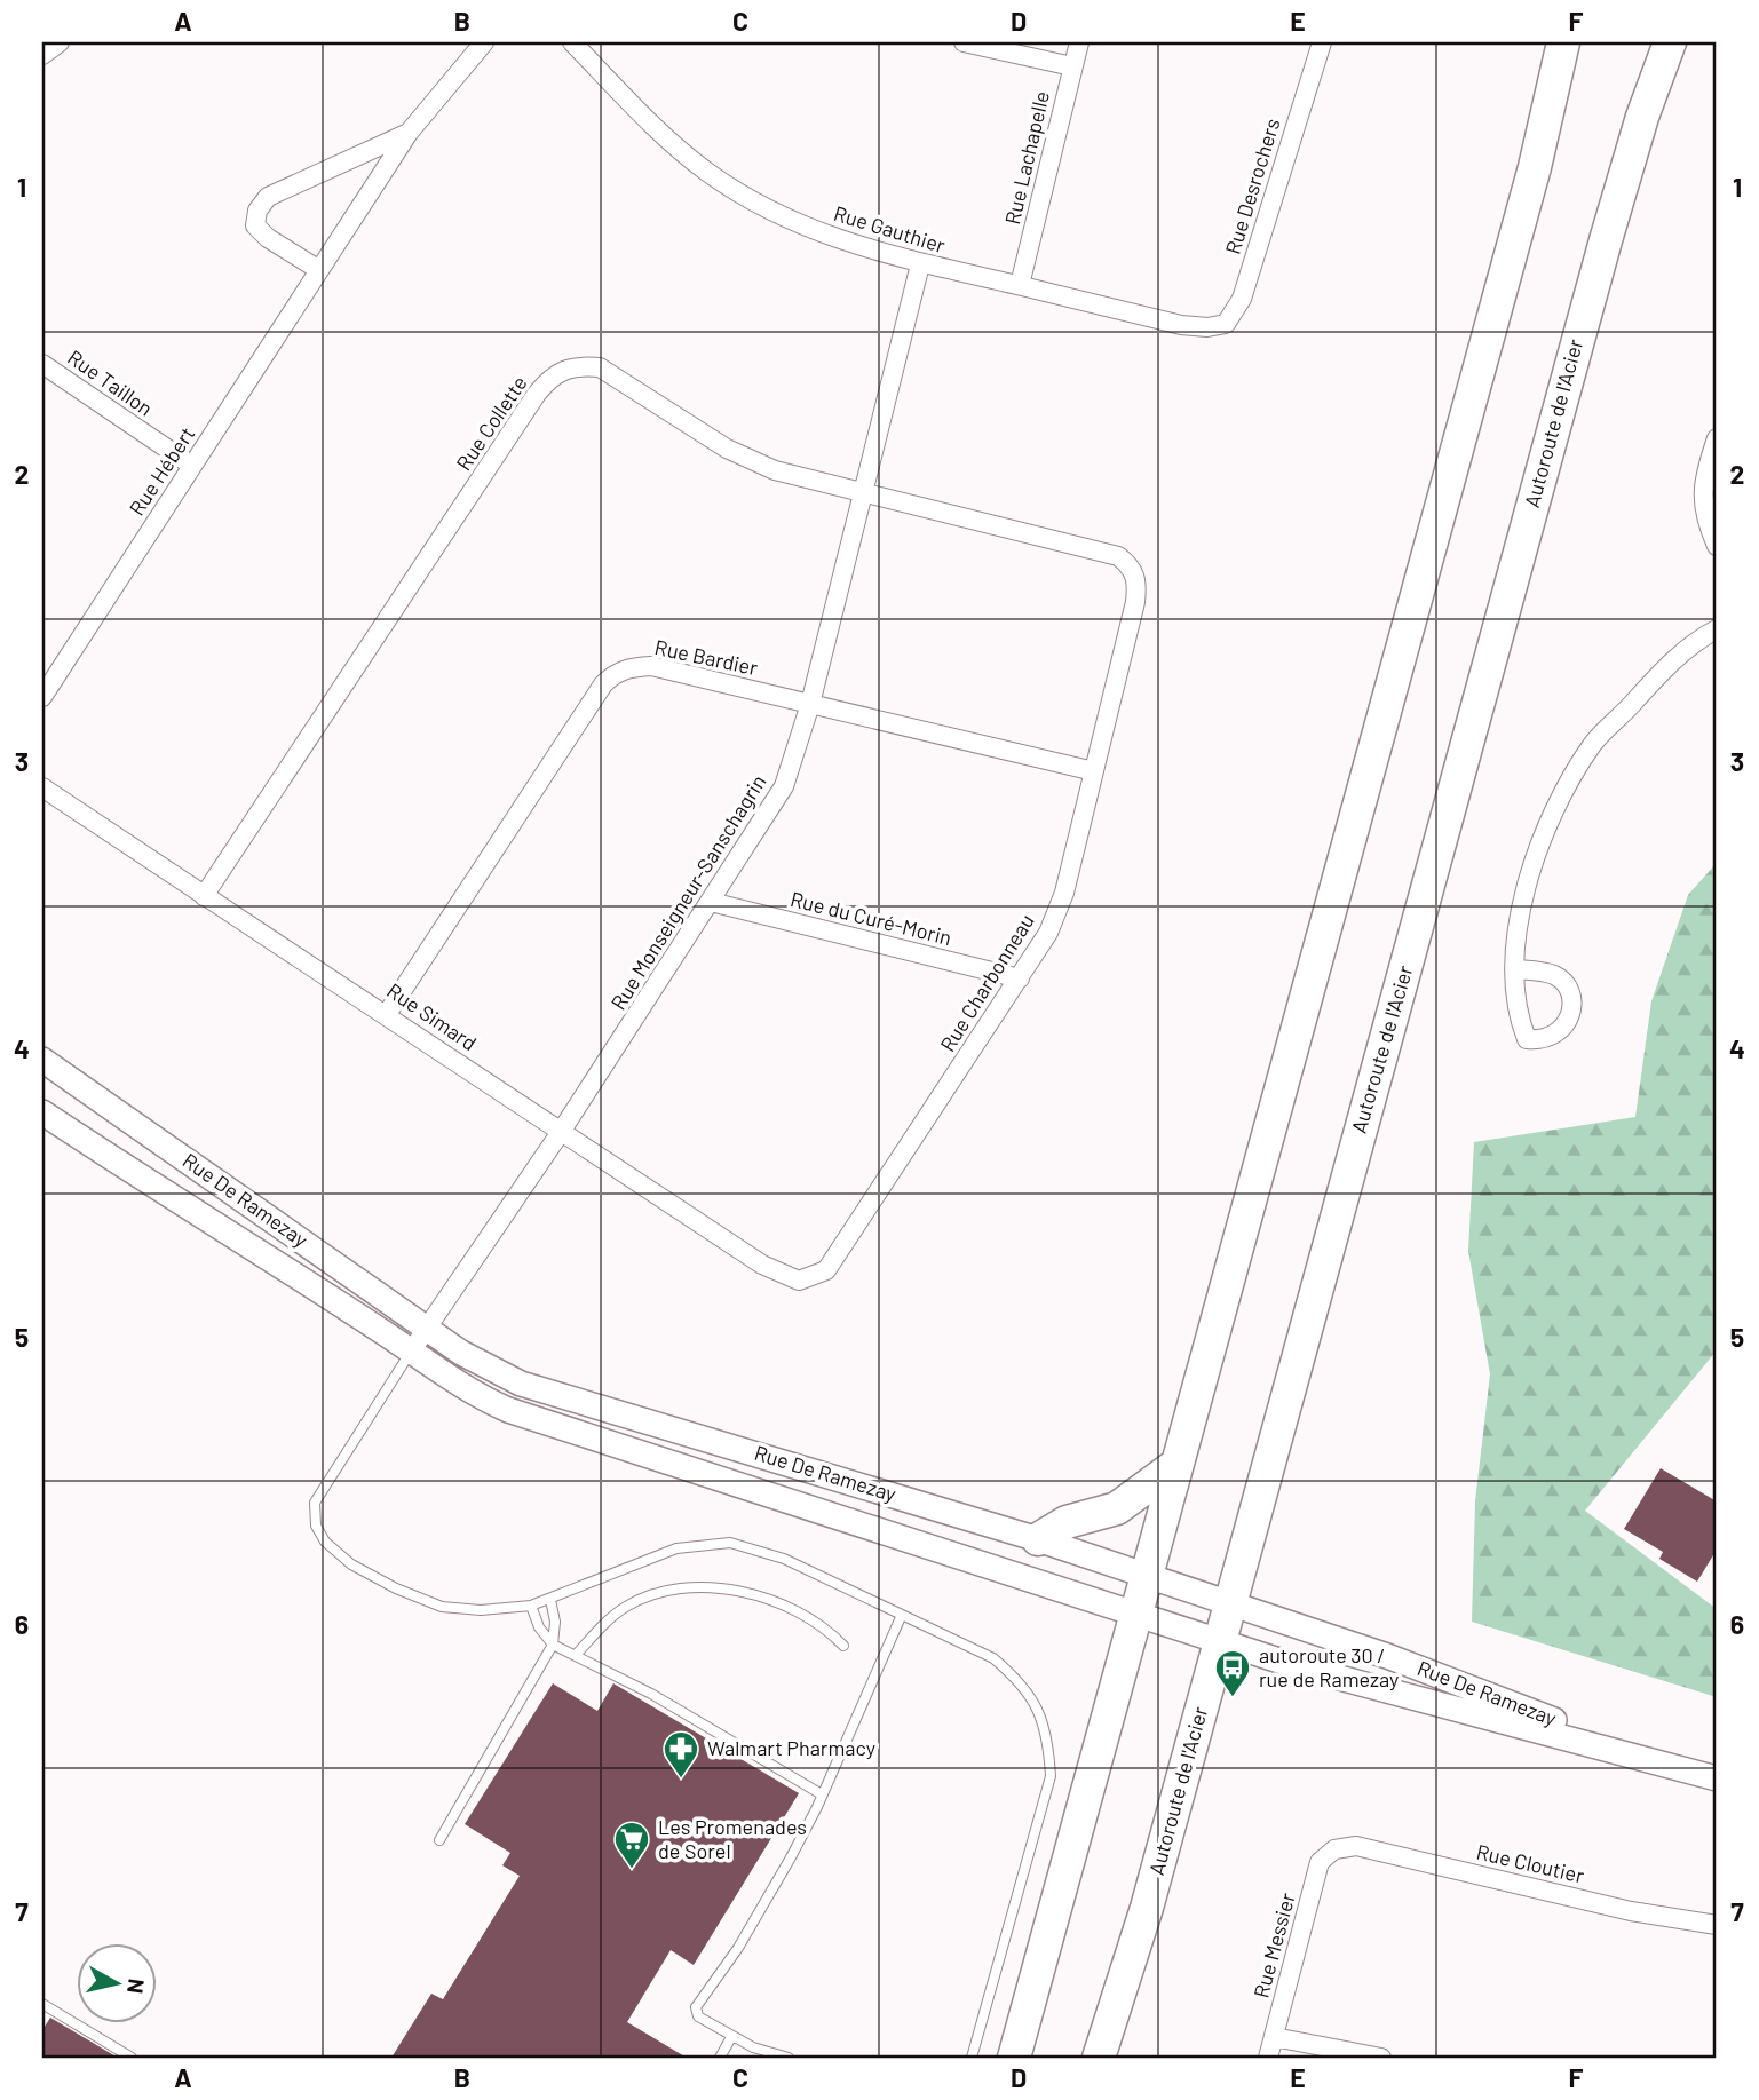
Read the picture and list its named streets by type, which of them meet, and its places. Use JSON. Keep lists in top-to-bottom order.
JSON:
{
  "streets": {
    "highway": ["Autoroute de l'Acier"],
    "street": [
      "Rue Lachapelle",
      "Rue Desrochers",
      "Rue Gauthier",
      "Rue Taillon",
      "Rue Collette",
      "Rue Hébert",
      "Rue Bardier",
      "Rue Monseigneur-Sanschagrin",
      "Rue du Curé-Morin",
      "Rue Charbonneau",
      "Rue Simard",
      "Rue De Ramezay",
      "Rue Cloutier",
      "Rue Messier"
    ]
  },
  "crossings": [
    ["Rue Lachapelle", "Rue Gauthier"],
    ["Rue Desrochers", "Rue Gauthier"],
    ["Rue Gauthier", "Rue Monseigneur-Sanschagrin"],
    ["Rue Taillon", "Rue Hébert"],
    ["Rue Collette", "Rue Monseigneur-Sanschagrin"],
    ["Rue Collette", "Rue Charbonneau"],
    ["Rue Collette", "Rue Simard"],
    ["Autoroute de l'Acier", "Rue De Ramezay"],
    ["Rue Bardier", "Rue Monseigneur-Sanschagrin"],
    ["Rue Bardier", "Rue Charbonneau"],
    ["Rue Bardier", "Rue Simard"],
    ["Rue Monseigneur-Sanschagrin", "Rue du Curé-Morin"],
    ["Rue Monseigneur-Sanschagrin", "Rue Simard"],
    ["Rue Monseigneur-Sanschagrin", "Rue De Ramezay"],
    ["Rue du Curé-Morin", "Rue Charbonneau"],
    ["Rue Charbonneau", "Rue Simard"],
    ["Rue Cloutier", "Rue Messier"]
  ],
  "places": {
    "bus stop": ["autoroute 30 / rue de Ramezay"],
    "pharmacy": ["Walmart Pharmacy"],
    "supermarket": ["Les Promenades de Sorel"]
  },
  "north": "right",
  "grid": {
    "columns": [
      "A",
      "B",
      "C",
      "D",
      "E",
      "F"
    ],
    "rows": [
      "1",
      "2",
      "3",
      "4",
      "5",
      "6",
      "7"
    ]
  }
}
